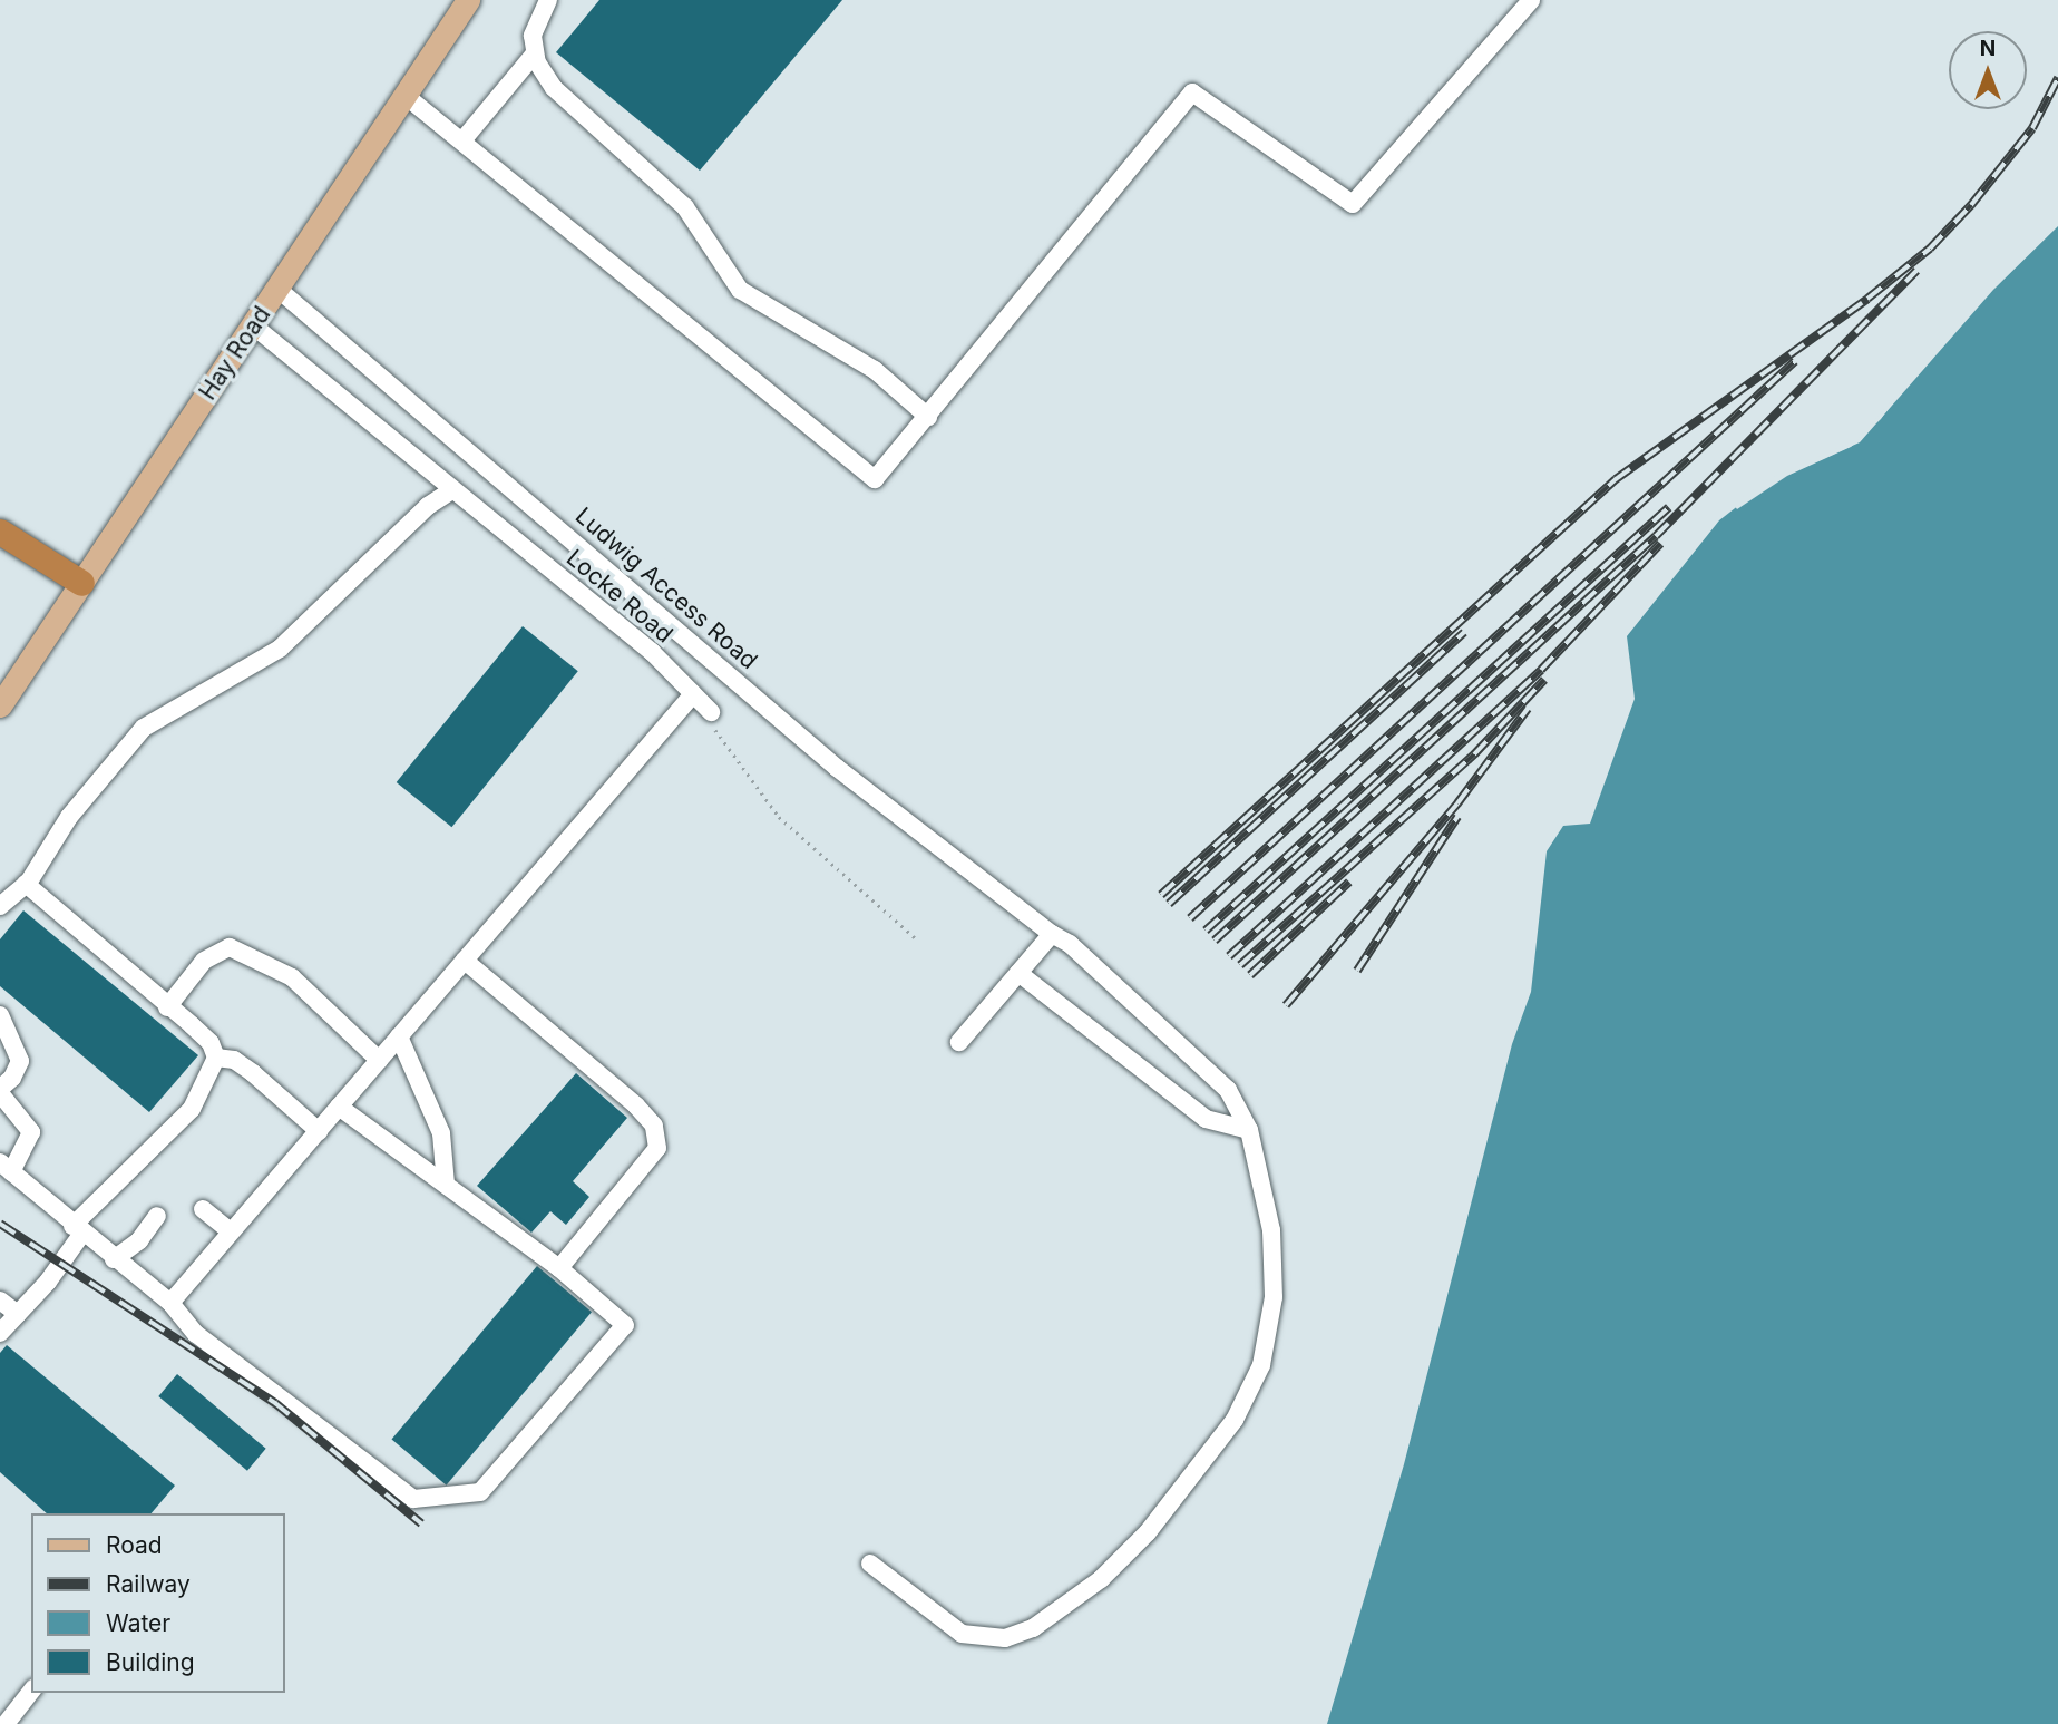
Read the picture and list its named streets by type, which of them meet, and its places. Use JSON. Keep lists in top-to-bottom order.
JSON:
{
  "streets": {
    "main road": ["Hay Road"],
    "street": ["Ludwig Access Road", "Locke Road"]
  },
  "crossings": [
    ["Hay Road", "Ludwig Access Road"],
    ["Hay Road", "Locke Road"]
  ],
  "legend": [
    "Road",
    "Railway",
    "Water",
    "Building"
  ],
  "north": "top"
}
